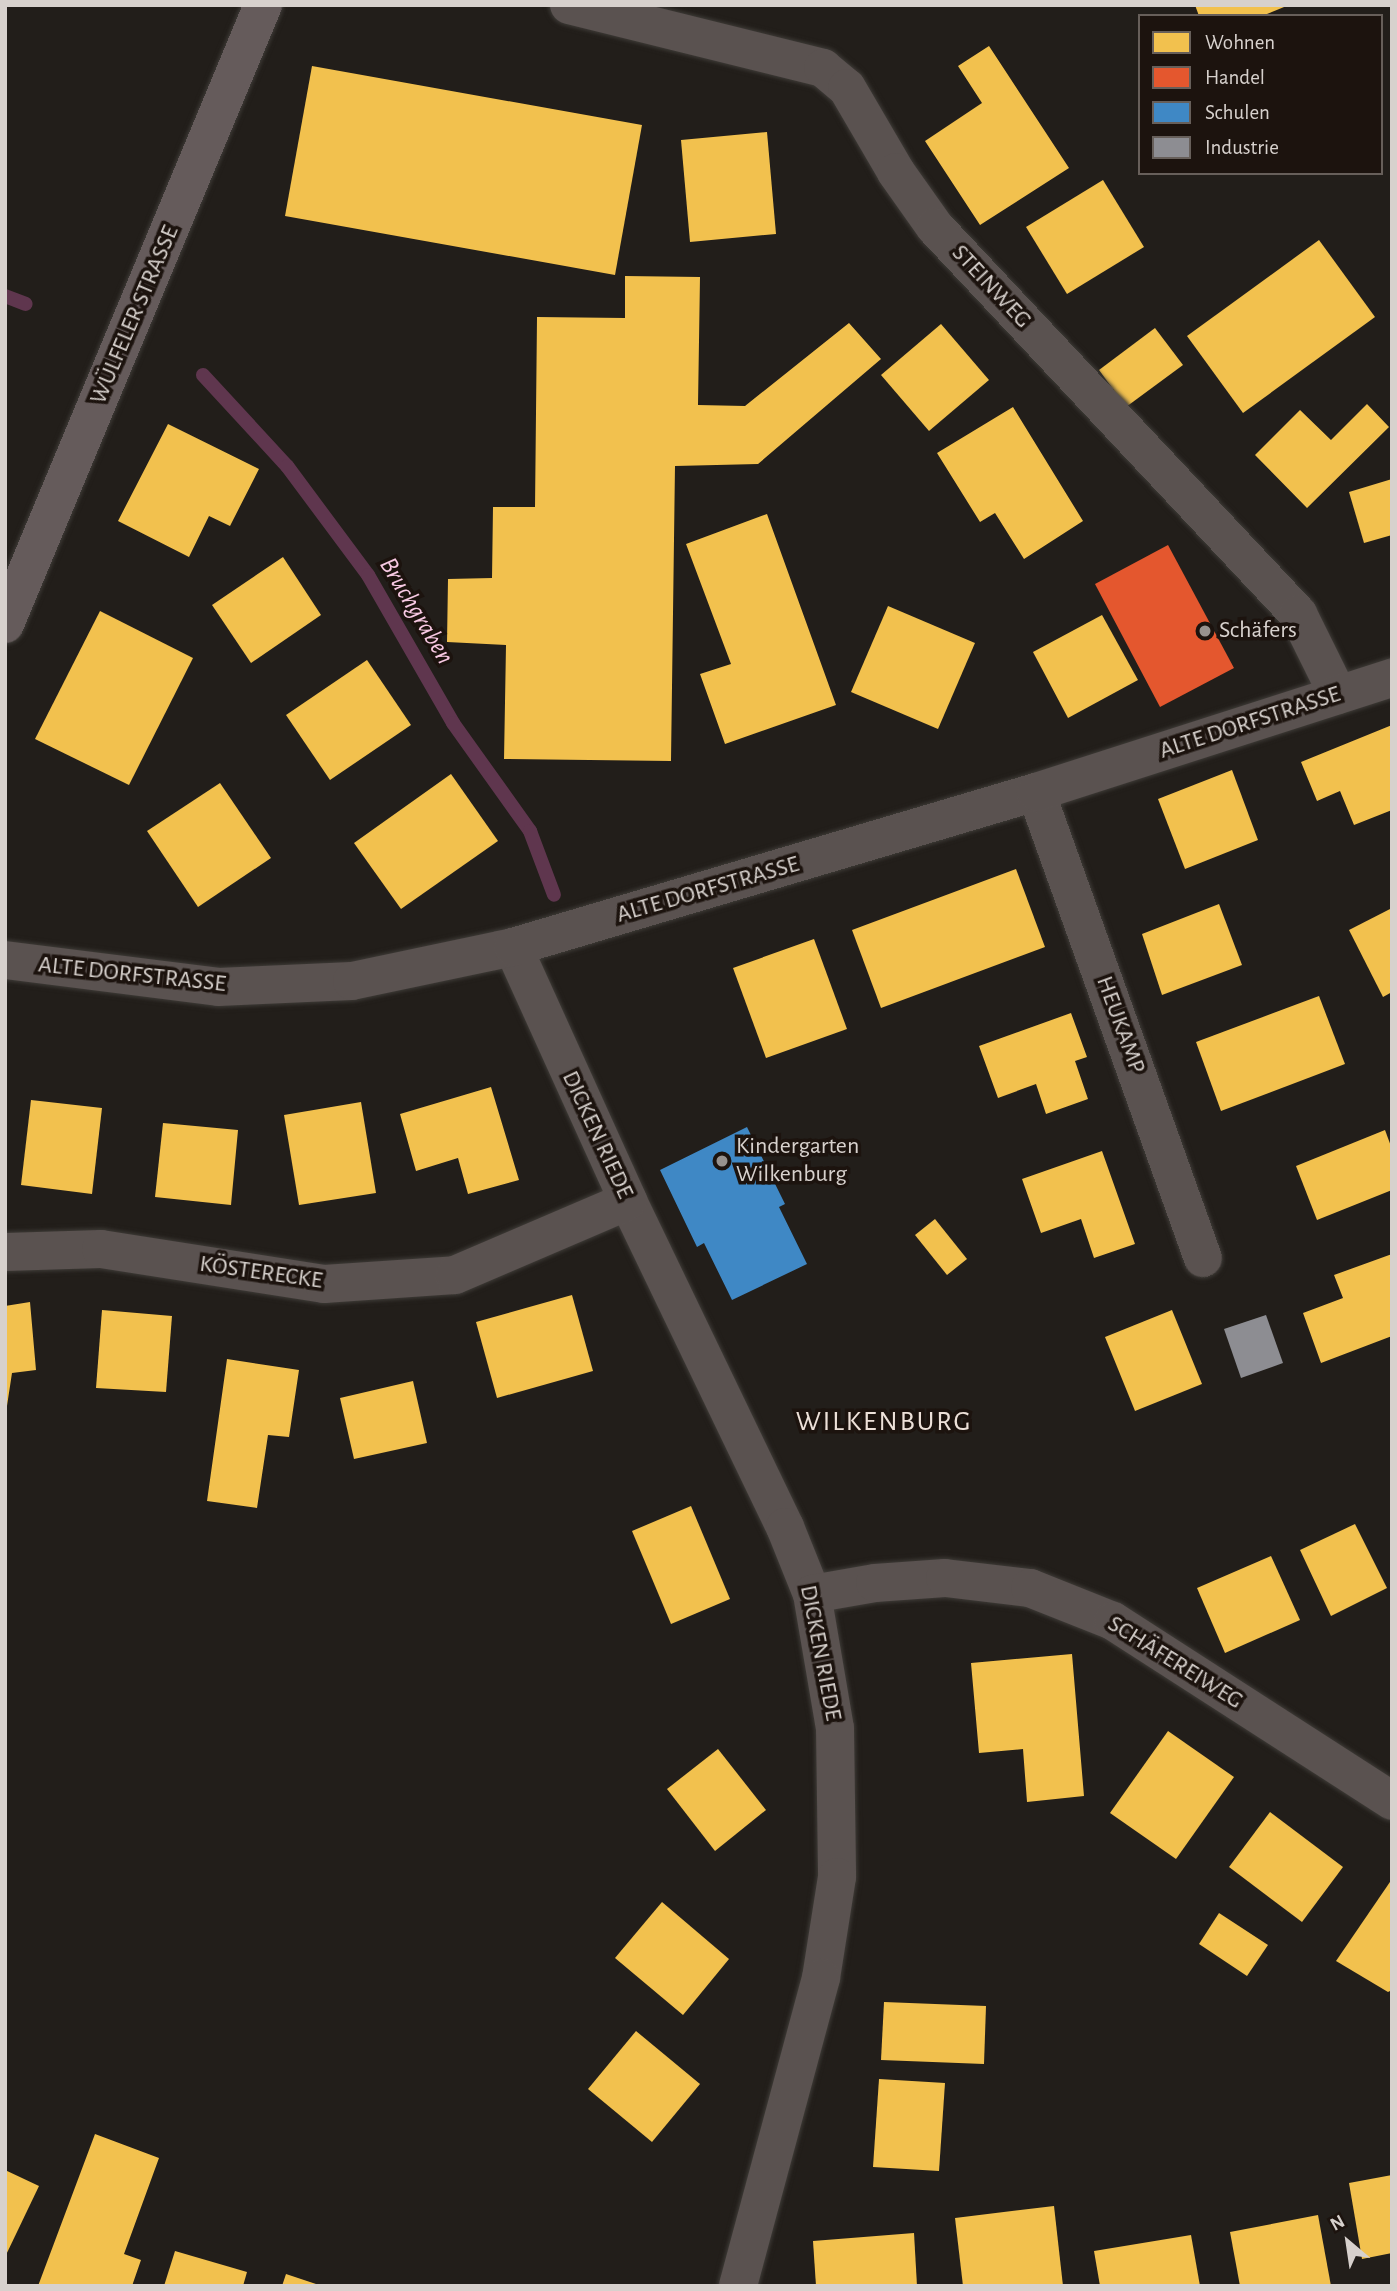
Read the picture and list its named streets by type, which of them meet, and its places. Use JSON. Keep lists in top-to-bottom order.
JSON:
{
  "streets": {
    "main road": ["WÜLFELER STRASSE"],
    "street": [
      "STEINWEG",
      "ALTE DORFSTRASSE",
      "HEUKAMP",
      "DICKEN RIEDE",
      "KÖSTERECKE",
      "SCHÄFEREIWEG"
    ]
  },
  "crossings": [
    ["STEINWEG", "ALTE DORFSTRASSE"],
    ["ALTE DORFSTRASSE", "HEUKAMP"],
    ["ALTE DORFSTRASSE", "DICKEN RIEDE"],
    ["DICKEN RIEDE", "KÖSTERECKE"],
    ["DICKEN RIEDE", "SCHÄFEREIWEG"]
  ],
  "districts": ["WILKENBURG"],
  "water": ["Bruchgraben"],
  "places": ["Schäfers", "Kindergarten Wilkenburg"],
  "legend": [
    "Wohnen",
    "Handel",
    "Schulen",
    "Industrie"
  ],
  "north": "top left"
}
